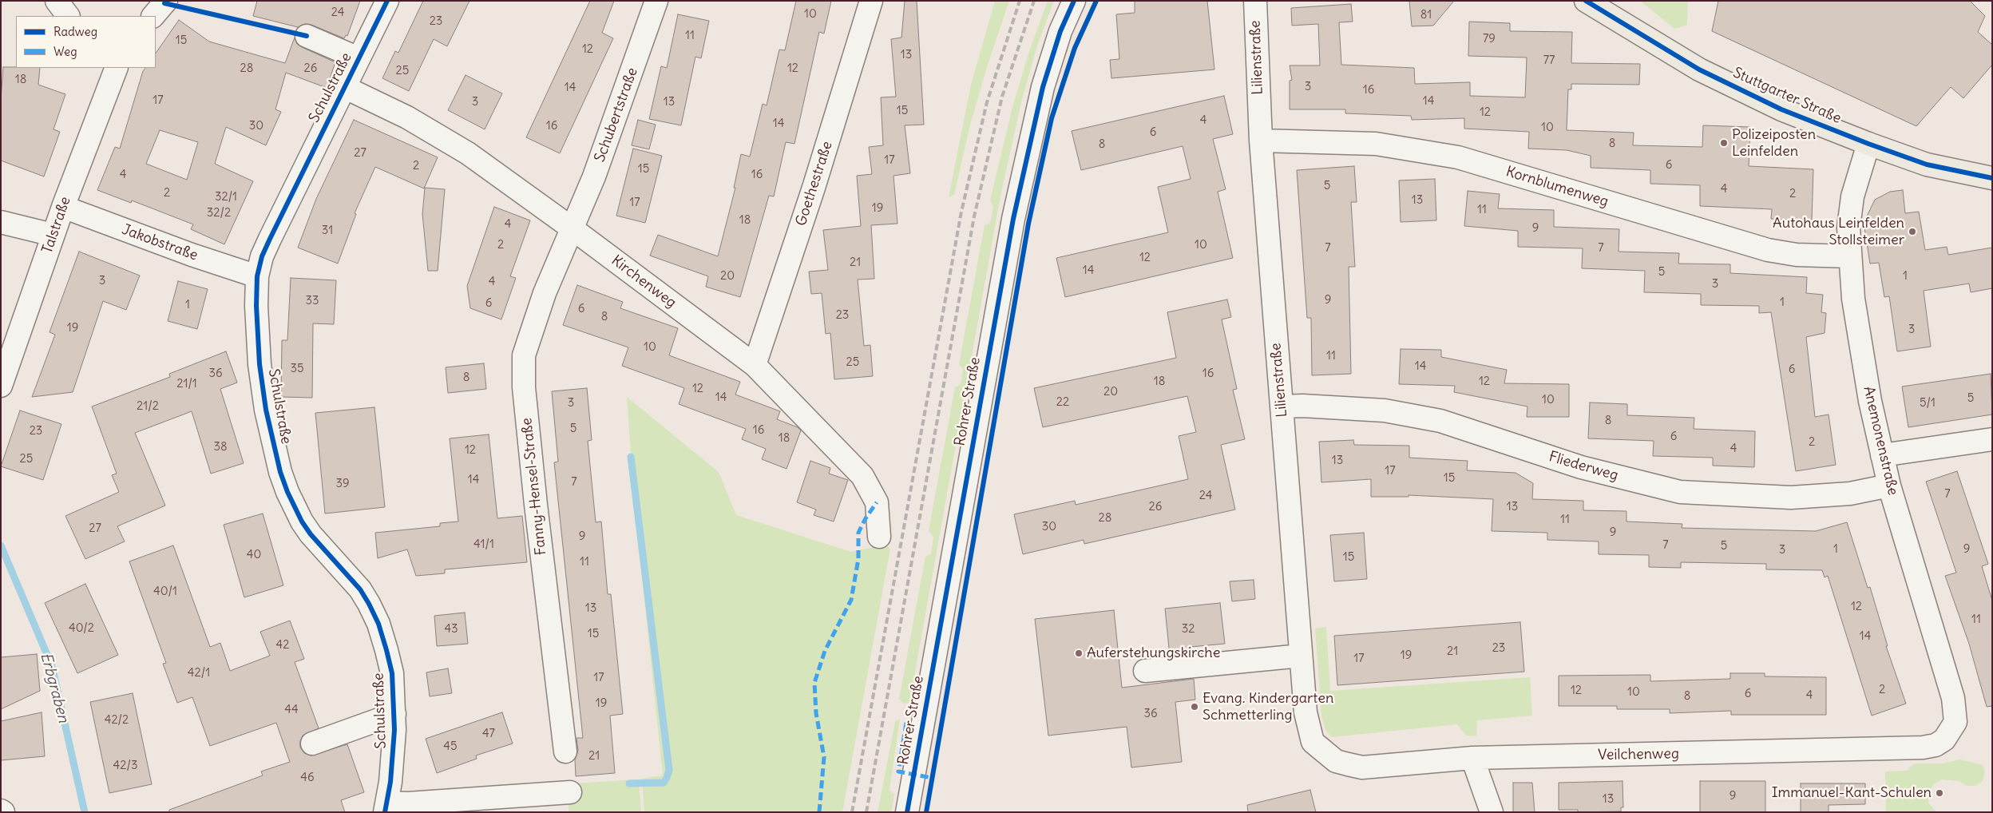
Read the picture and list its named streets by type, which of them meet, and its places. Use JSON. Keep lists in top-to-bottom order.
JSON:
{
  "streets": {
    "main road": ["Stuttgarter Straße"],
    "street": [
      "Lilienstraße",
      "Schulstraße",
      "Schubertstraße",
      "Goethestraße",
      "Kornblumenweg",
      "Talstraße",
      "Jakobstraße",
      "Kirchenweg",
      "Rohrer Straße",
      "Anemonenstraße",
      "Fliederweg",
      "Fanny-Hensel-Straße",
      "Veilchenweg"
    ]
  },
  "crossings": [
    ["Lilienstraße", "Kornblumenweg"],
    ["Lilienstraße", "Fliederweg"],
    ["Lilienstraße", "Veilchenweg"],
    ["Schulstraße", "Jakobstraße"],
    ["Schulstraße", "Kirchenweg"],
    ["Stuttgarter Straße", "Anemonenstraße"],
    ["Schubertstraße", "Kirchenweg"],
    ["Schubertstraße", "Fanny-Hensel-Straße"],
    ["Goethestraße", "Kirchenweg"],
    ["Kornblumenweg", "Anemonenstraße"],
    ["Talstraße", "Jakobstraße"],
    ["Kirchenweg", "Fanny-Hensel-Straße"],
    ["Anemonenstraße", "Fliederweg"],
    ["Anemonenstraße", "Veilchenweg"]
  ],
  "water": ["Erbgraben"],
  "places": [
    "Polizeiposten Leinfelden",
    "Autohaus Leinfelden Stollsteimer",
    "Auferstehungskirche",
    "Evang. Kindergarten Schmetterling",
    "Immanuel-Kant-Schulen"
  ],
  "house_numbers": [
    "24",
    "10",
    "81",
    "23",
    "11",
    "79",
    "15",
    "12",
    "13",
    "77",
    "28",
    "26",
    "12",
    "25",
    "18",
    "3",
    "14",
    "16",
    "17",
    "14",
    "3",
    "13",
    "15",
    "12",
    "4",
    "14",
    "30",
    "16",
    "10",
    "6",
    "8",
    "8",
    "27",
    "17",
    "6",
    "2",
    "15",
    "4",
    "16",
    "5",
    "4",
    "2",
    "2",
    "32/1",
    "13",
    "17",
    "19",
    "11",
    "32/2",
    "18",
    "4",
    "9",
    "31",
    "2",
    "10",
    "7",
    "7",
    "12",
    "21",
    "14",
    "5",
    "20",
    "1",
    "3",
    "4",
    "3",
    "9",
    "33",
    "1",
    "6",
    "1",
    "6",
    "23",
    "8",
    "19",
    "3",
    "10",
    "11",
    "25",
    "14",
    "35",
    "6",
    "36",
    "16",
    "8",
    "18",
    "12",
    "21/1",
    "12",
    "20",
    "14",
    "5",
    "10",
    "22",
    "3",
    "5/1",
    "21/2",
    "8",
    "5",
    "16",
    "23",
    "6",
    "18",
    "2",
    "38",
    "4",
    "12",
    "25",
    "13",
    "17",
    "15",
    "14",
    "7",
    "39",
    "7",
    "24",
    "26",
    "13",
    "28",
    "11",
    "30",
    "27",
    "9",
    "9",
    "41/1",
    "7",
    "5",
    "1",
    "9",
    "3",
    "40",
    "15",
    "11",
    "40/1",
    "12",
    "13",
    "11",
    "40/2",
    "43",
    "32",
    "15",
    "14",
    "42",
    "23",
    "21",
    "19",
    "17",
    "42/1",
    "17",
    "2",
    "12",
    "10",
    "6",
    "4",
    "8",
    "19",
    "44",
    "36",
    "42/2",
    "47",
    "45",
    "21",
    "42/3",
    "46",
    "9",
    "13"
  ],
  "legend": ["Radweg", "Weg"]
}
